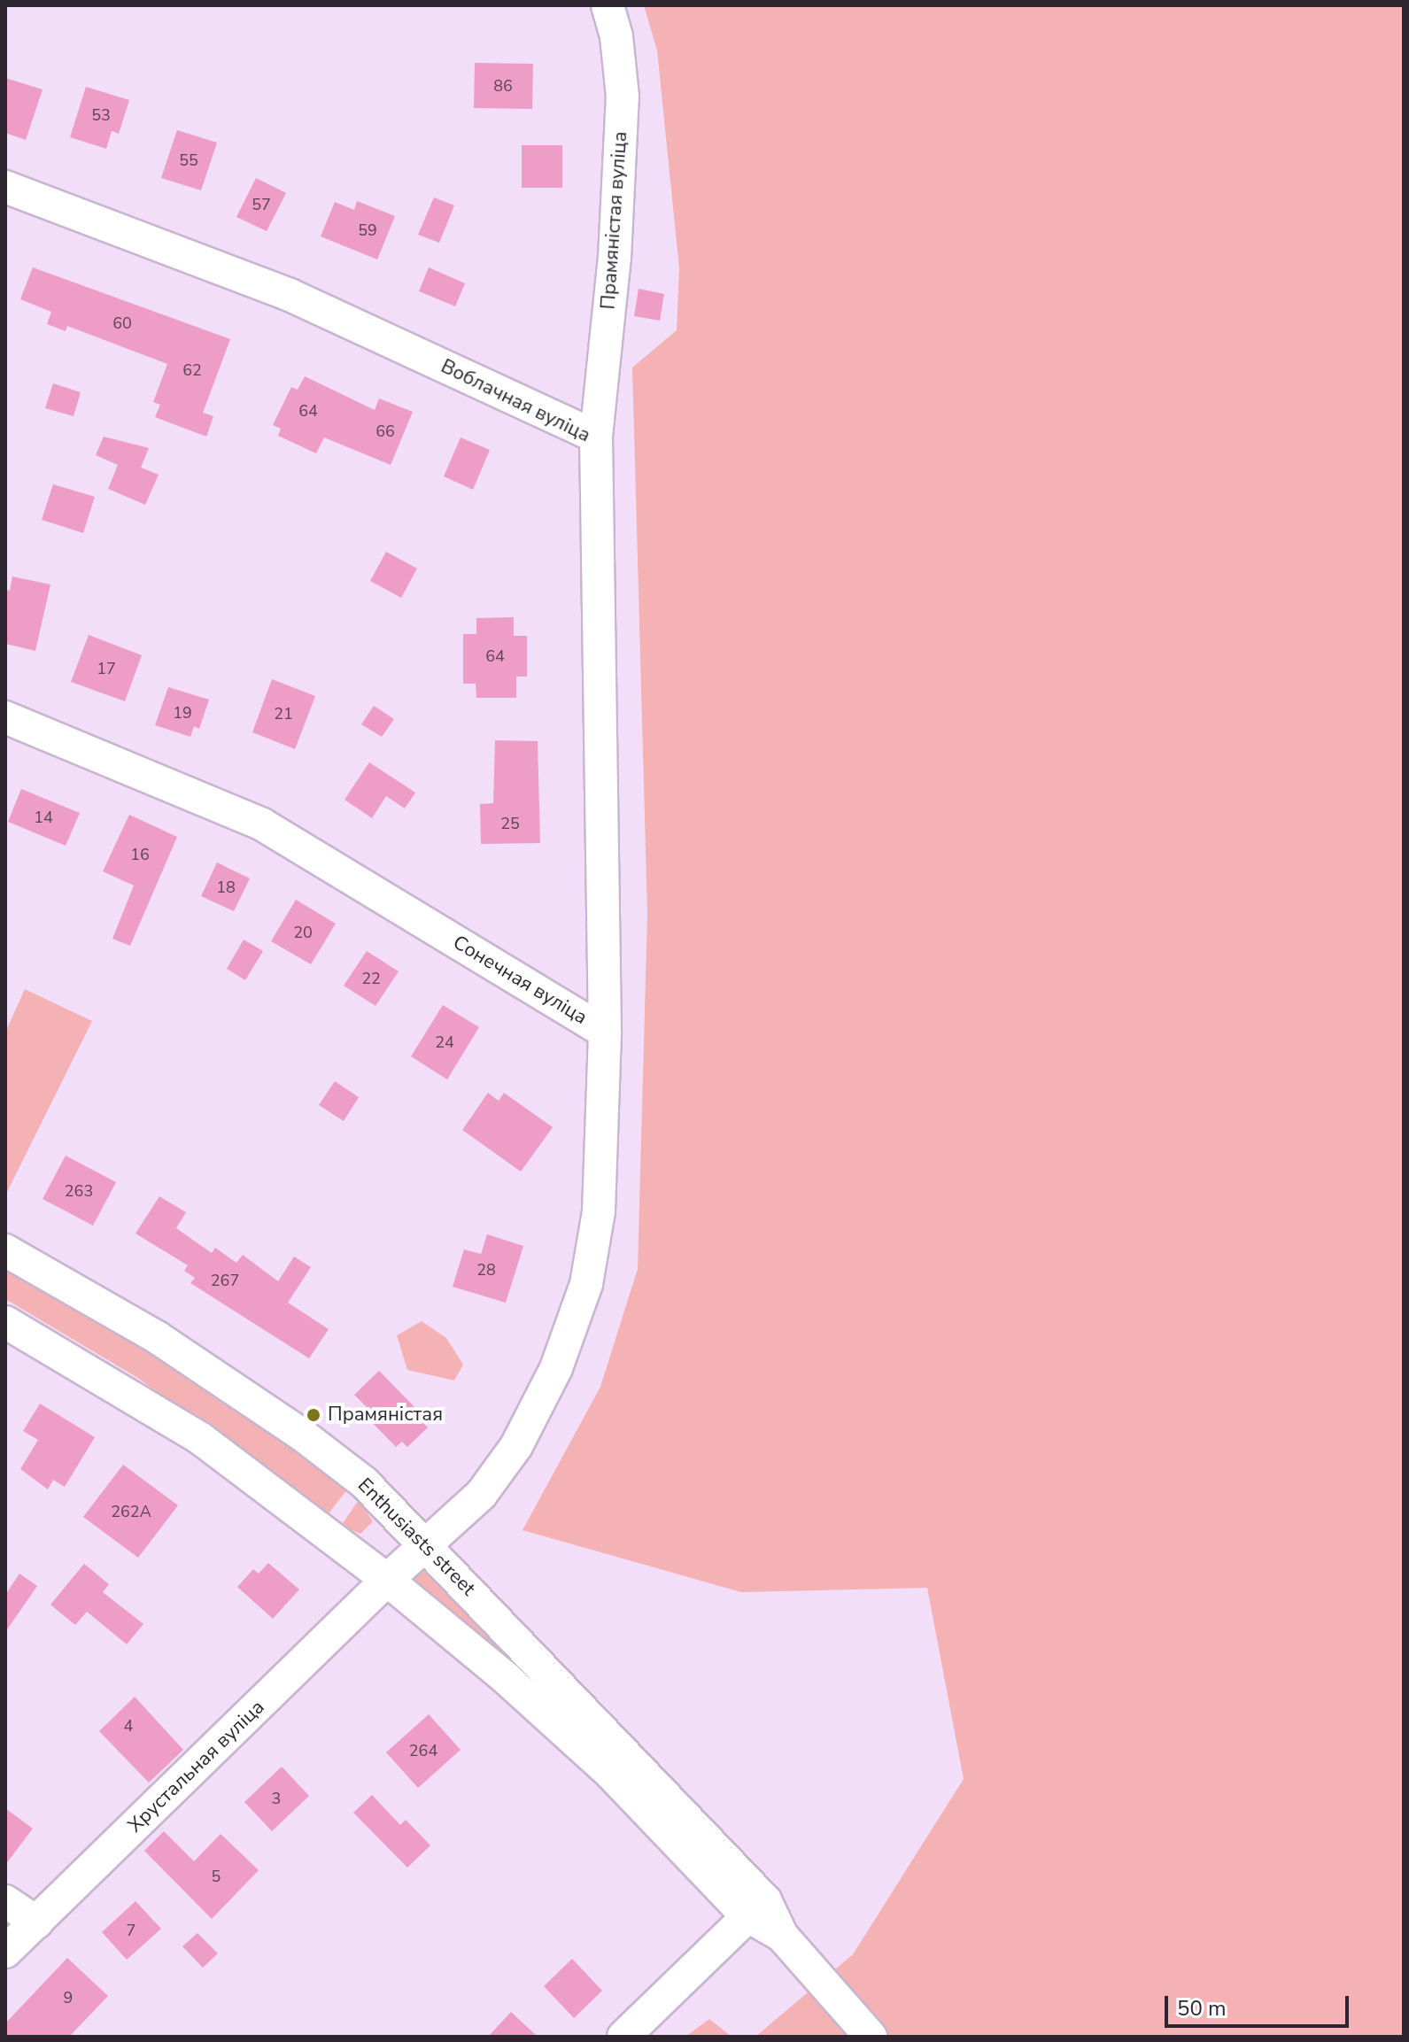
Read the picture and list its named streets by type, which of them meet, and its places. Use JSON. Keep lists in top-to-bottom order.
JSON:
{
  "streets": {
    "street": [
      "Прамяністая вуліца",
      "Воблачная вуліца",
      "Сонечная вуліца",
      "Enthusiasts street",
      "Хрустальная вуліца"
    ]
  },
  "crossings": [
    ["Прамяністая вуліца", "Воблачная вуліца"],
    ["Воблачная вуліца", "Сонечная вуліца"],
    ["Сонечная вуліца", "Enthusiasts street"],
    ["Сонечная вуліца", "Хрустальная вуліца"]
  ],
  "places": ["Прамяністая"],
  "house_numbers": [
    "86",
    "53",
    "55",
    "57",
    "59",
    "60",
    "62",
    "64",
    "66",
    "64",
    "17",
    "19",
    "21",
    "14",
    "25",
    "16",
    "18",
    "20",
    "22",
    "24",
    "263",
    "28",
    "267",
    "262А",
    "4",
    "264",
    "3",
    "5",
    "7",
    "9"
  ],
  "scale_bar": "50 m"
}
